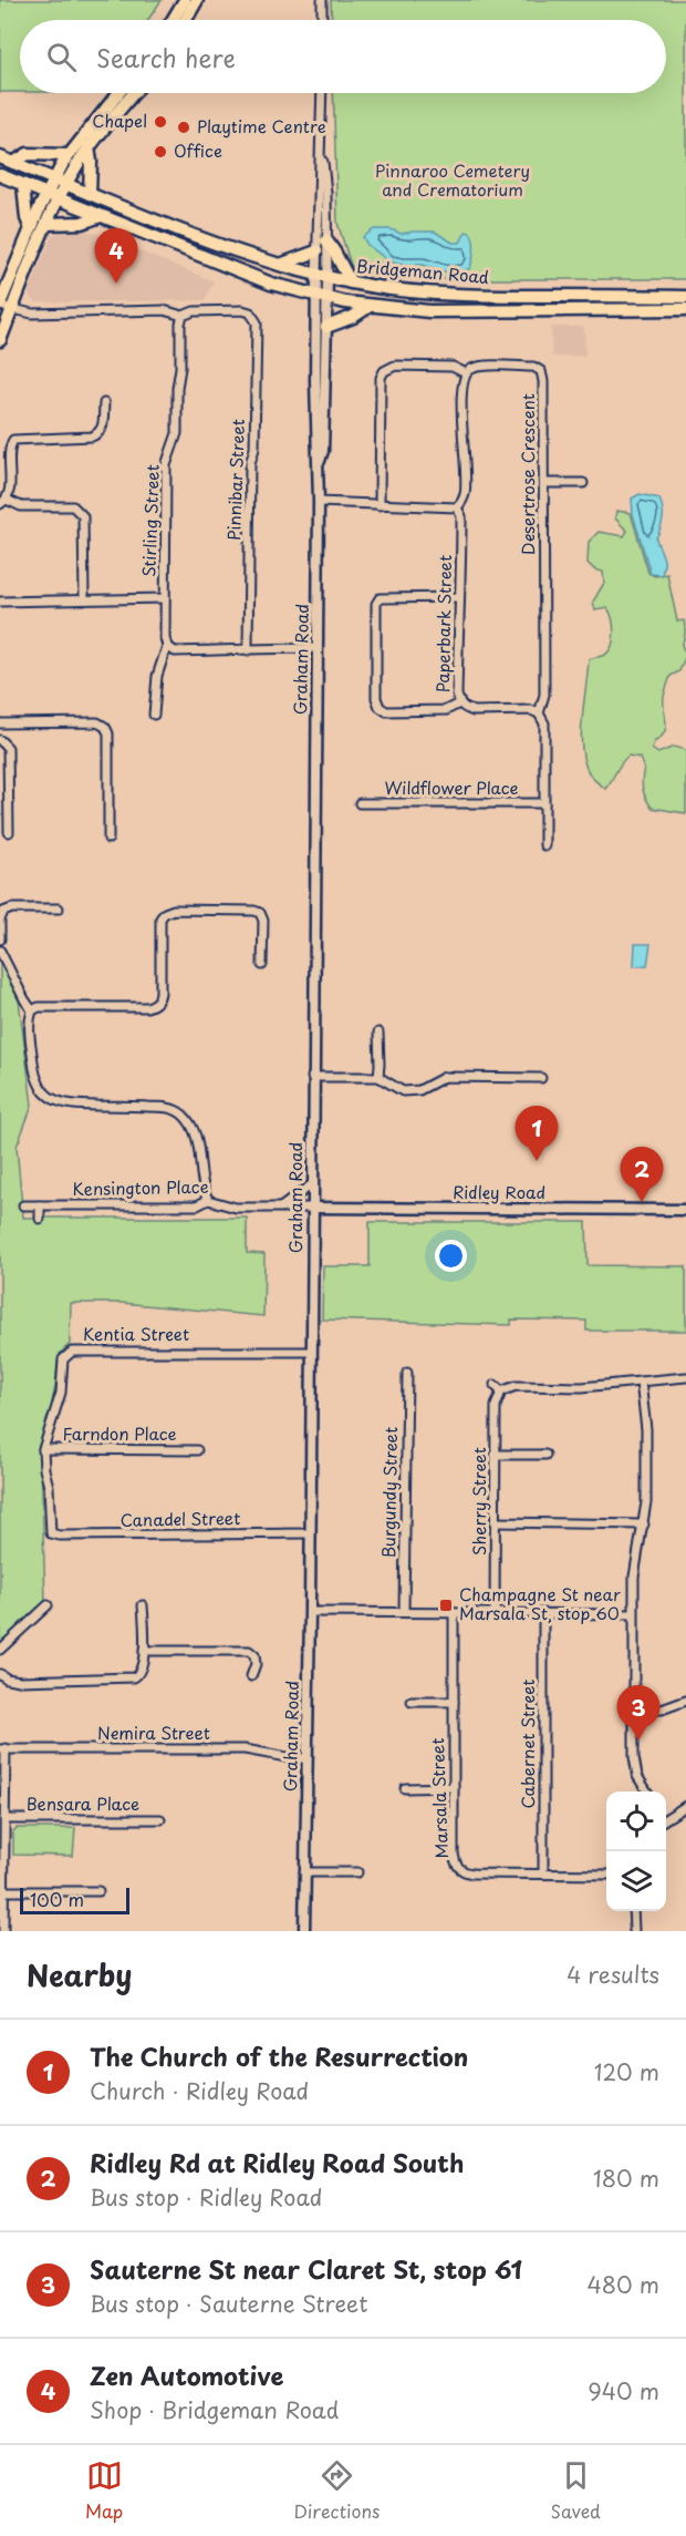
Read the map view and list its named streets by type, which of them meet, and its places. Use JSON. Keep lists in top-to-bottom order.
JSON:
{
  "streets": {
    "main road": ["Bridgeman Road"],
    "street": [
      "Desertrose Crescent",
      "Pinnibar Street",
      "Stirling Street",
      "Paperbark Street",
      "Graham Road",
      "Wildflower Place",
      "Kensington Place",
      "Ridley Road",
      "Kentia Street",
      "Farndon Place",
      "Burgundy Street",
      "Sherry Street",
      "Canadel Street",
      "Nemira Street",
      "Cabernet Street",
      "Marsala Street",
      "Bensara Place"
    ]
  },
  "crossings": [
    ["Bridgeman Road", "Graham Road"],
    ["Desertrose Crescent", "Paperbark Street"],
    ["Pinnibar Street", "Stirling Street"],
    ["Graham Road", "Kensington Place"],
    ["Graham Road", "Ridley Road"],
    ["Graham Road", "Kentia Street"],
    ["Graham Road", "Canadel Street"],
    ["Graham Road", "Nemira Street"],
    ["Kensington Place", "Ridley Road"],
    ["Kentia Street", "Farndon Place"],
    ["Kentia Street", "Canadel Street"],
    ["Cabernet Street", "Marsala Street"]
  ],
  "parks": ["Pinnaroo Cemetery and Crematorium"],
  "places": {
    "other": ["Chapel", "Playtime Centre", "Office"],
    "transit": ["Champagne St near Marsala St, stop 60"]
  },
  "scale_bar": "100 m",
  "page": {
    "search": "Search here",
    "pins": [
      "4",
      "1",
      "2",
      "3"
    ],
    "scale": "100 m",
    "heading": ["Nearby", "4 results"],
    "list": [
      {
        "mark": "1",
        "name": "The Church of the Resurrection",
        "note": "Church · Ridley Road",
        "value": "120 m"
      },
      {
        "mark": "2",
        "name": "Ridley Rd at Ridley Road South",
        "note": "Bus stop · Ridley Road",
        "value": "180 m"
      },
      {
        "mark": "3",
        "name": "Sauterne St near Claret St, stop 61",
        "note": "Bus stop · Sauterne Street",
        "value": "480 m"
      },
      {
        "mark": "4",
        "name": "Zen Automotive",
        "note": "Shop · Bridgeman Road",
        "value": "940 m"
      }
    ],
    "nav": ["Map", "Directions", "Saved"]
  }
}
